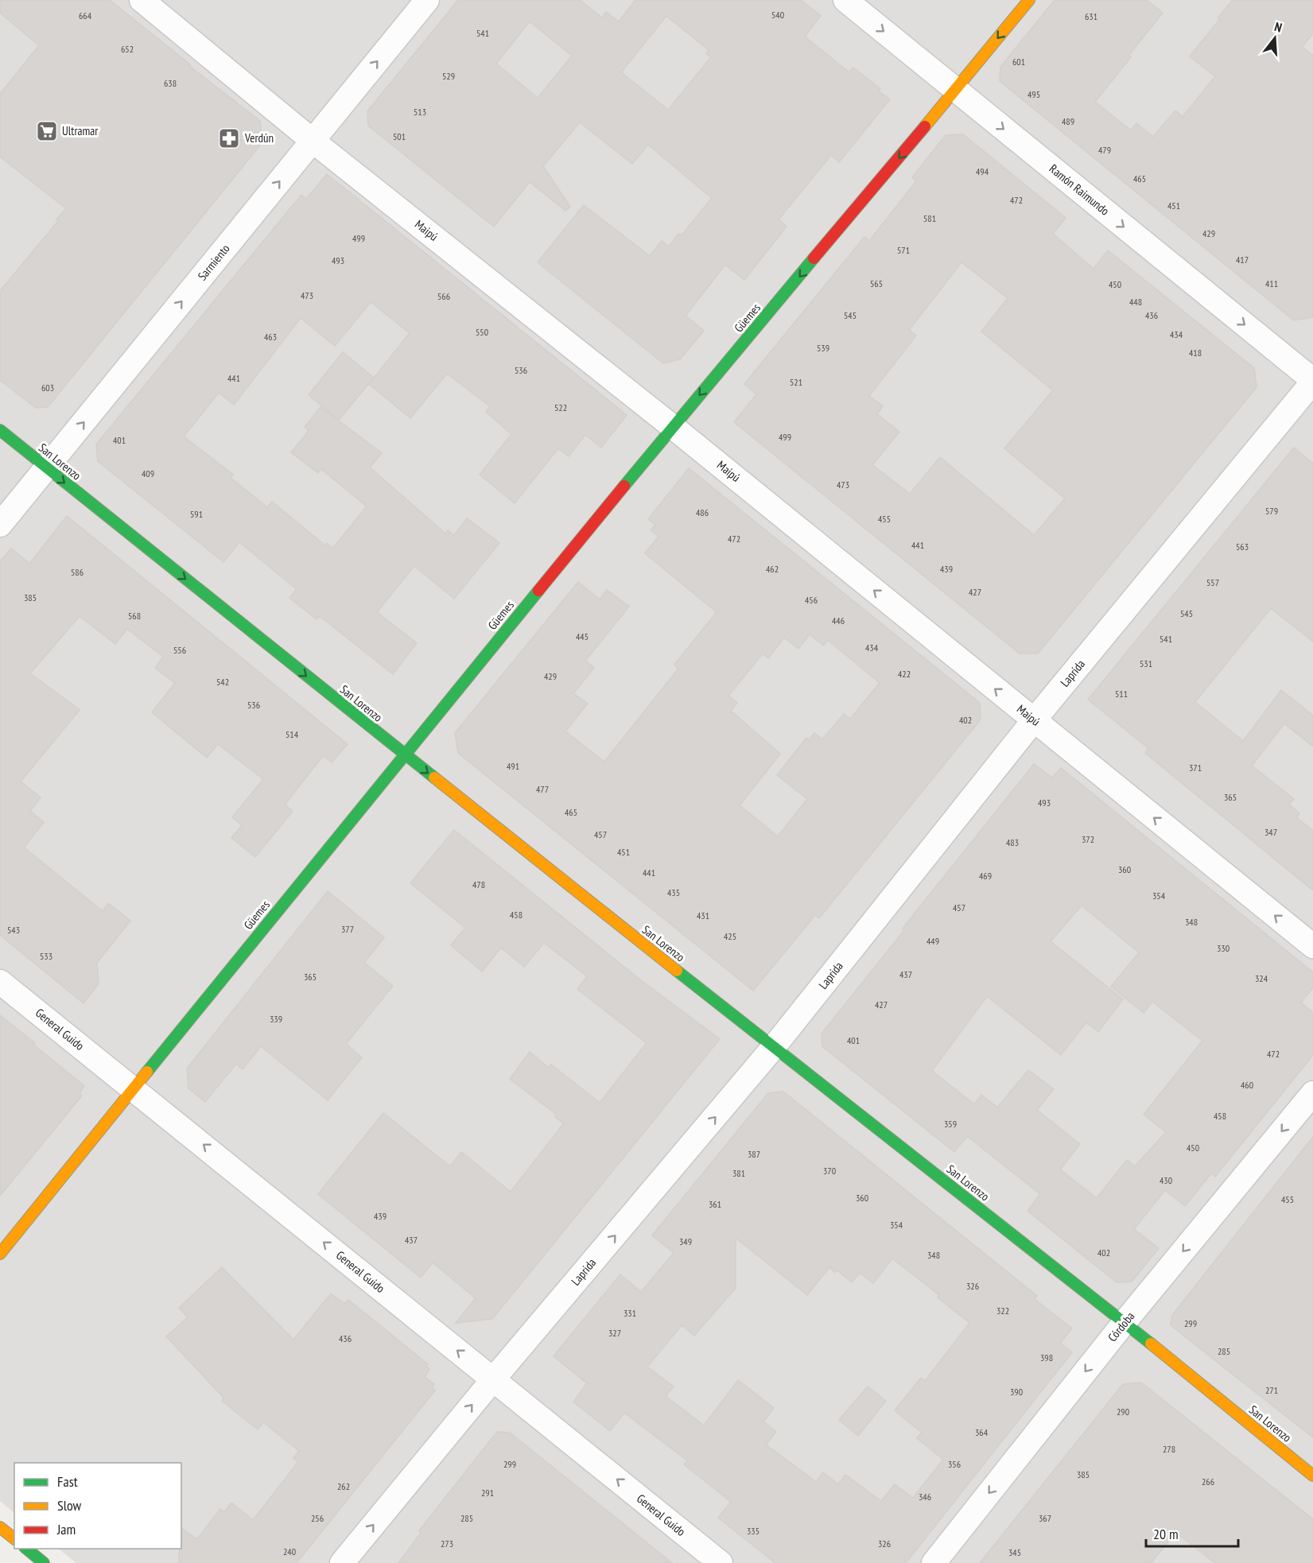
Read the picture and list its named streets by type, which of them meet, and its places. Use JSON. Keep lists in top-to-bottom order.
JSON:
{
  "streets": {
    "street": [
      "Ramón Raimundo",
      "Maipú",
      "Sarmiento",
      "Güemes",
      "San Lorenzo",
      "Laprida",
      "General Guido",
      "Córdoba"
    ]
  },
  "crossings": [
    ["Ramón Raimundo", "Güemes"],
    ["Ramón Raimundo", "Laprida"],
    ["Maipú", "Sarmiento"],
    ["Maipú", "Güemes"],
    ["Maipú", "Laprida"],
    ["Sarmiento", "San Lorenzo"],
    ["Güemes", "San Lorenzo"],
    ["Güemes", "General Guido"],
    ["San Lorenzo", "Laprida"],
    ["San Lorenzo", "Córdoba"],
    ["Laprida", "General Guido"]
  ],
  "one_way": [
    "Ramón Raimundo",
    "Maipú",
    "Sarmiento",
    "San Lorenzo",
    "Laprida",
    "General Guido",
    "Córdoba"
  ],
  "places": {
    "supermarket": ["Ultramar"],
    "pharmacy": ["Verdún"]
  },
  "house_numbers": [
    "540",
    "664",
    "631",
    "541",
    "652",
    "601",
    "529",
    "638",
    "495",
    "513",
    "489",
    "501",
    "479",
    "494",
    "465",
    "472",
    "451",
    "581",
    "429",
    "499",
    "571",
    "417",
    "493",
    "565",
    "411",
    "450",
    "473",
    "566",
    "448",
    "545",
    "436",
    "550",
    "434",
    "463",
    "539",
    "418",
    "536",
    "441",
    "521",
    "603",
    "522",
    "499",
    "401",
    "409",
    "473",
    "579",
    "486",
    "591",
    "455",
    "472",
    "441",
    "563",
    "462",
    "439",
    "586",
    "557",
    "427",
    "385",
    "456",
    "545",
    "568",
    "446",
    "445",
    "541",
    "434",
    "556",
    "531",
    "422",
    "429",
    "542",
    "511",
    "536",
    "402",
    "514",
    "491",
    "371",
    "477",
    "365",
    "493",
    "465",
    "347",
    "457",
    "372",
    "483",
    "451",
    "360",
    "441",
    "469",
    "478",
    "435",
    "354",
    "457",
    "458",
    "431",
    "348",
    "377",
    "543",
    "425",
    "449",
    "330",
    "533",
    "437",
    "365",
    "324",
    "427",
    "339",
    "401",
    "472",
    "460",
    "458",
    "359",
    "450",
    "387",
    "370",
    "381",
    "430",
    "360",
    "455",
    "361",
    "439",
    "354",
    "437",
    "349",
    "402",
    "348",
    "326",
    "322",
    "331",
    "299",
    "327",
    "436",
    "285",
    "398",
    "271",
    "390",
    "290",
    "364",
    "278",
    "299",
    "356",
    "385",
    "266",
    "262",
    "291",
    "346",
    "256",
    "285",
    "367",
    "335",
    "273",
    "326",
    "240",
    "345"
  ],
  "legend": ["Fast", "Slow", "Jam"],
  "scale_bar": "20 m",
  "north": "top"
}
